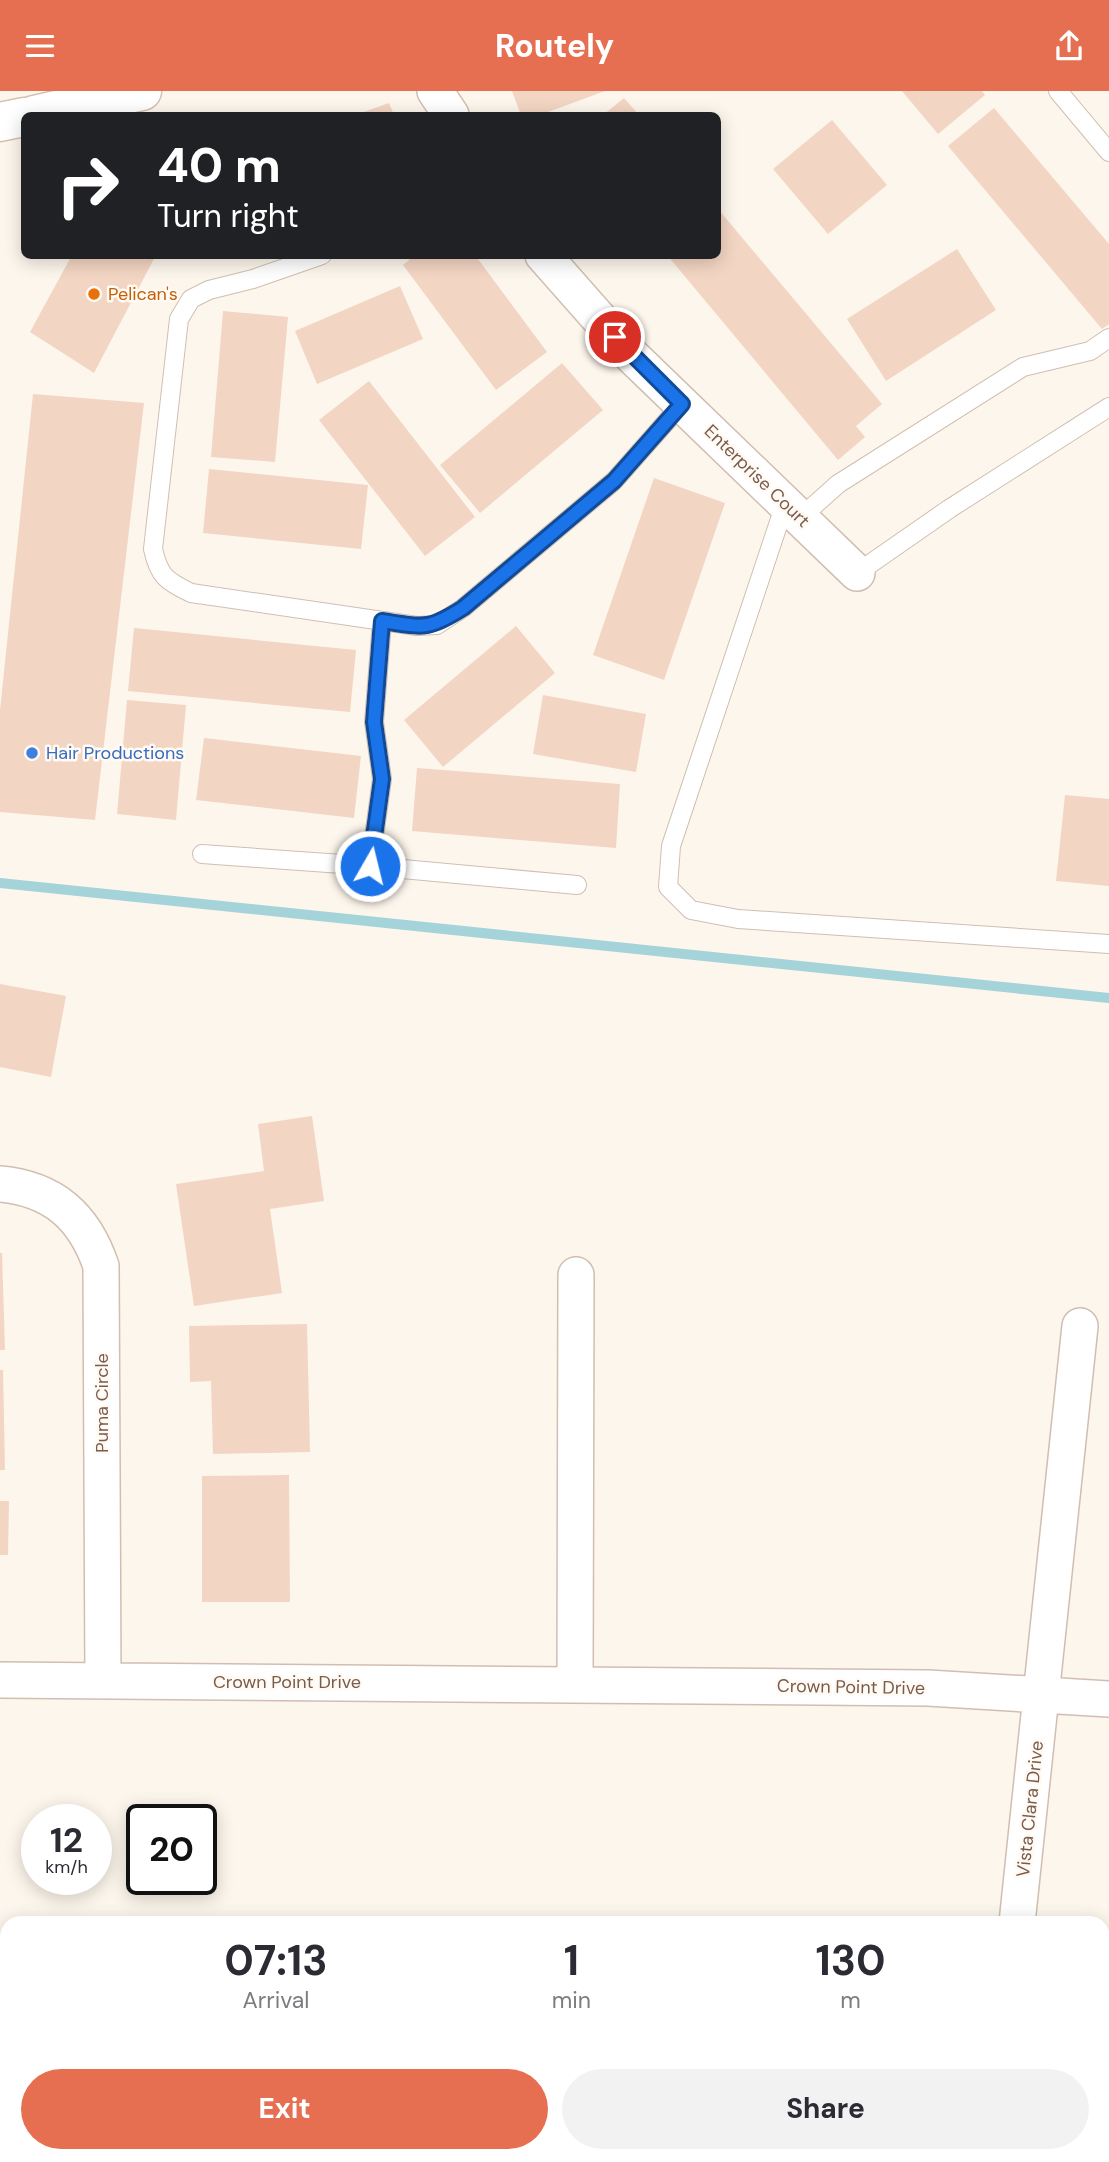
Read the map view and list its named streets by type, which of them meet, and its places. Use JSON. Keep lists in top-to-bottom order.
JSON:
{
  "streets": {
    "street": [
      "Enterprise Court",
      "Puma Circle",
      "Crown Point Drive",
      "Vista Clara Drive"
    ]
  },
  "crossings": [
    ["Puma Circle", "Crown Point Drive"],
    ["Crown Point Drive", "Vista Clara Drive"]
  ],
  "places": ["Pelican's", "Hair Productions"],
  "page": {
    "header": "Routely",
    "turn": ["40 m", "Turn right"],
    "speed": "12 km/h",
    "limit": "20",
    "eta": [
      "07:13",
      "Arrival",
      "1",
      "min",
      "130",
      "m"
    ],
    "buttons": ["Exit", "Share"]
  }
}
